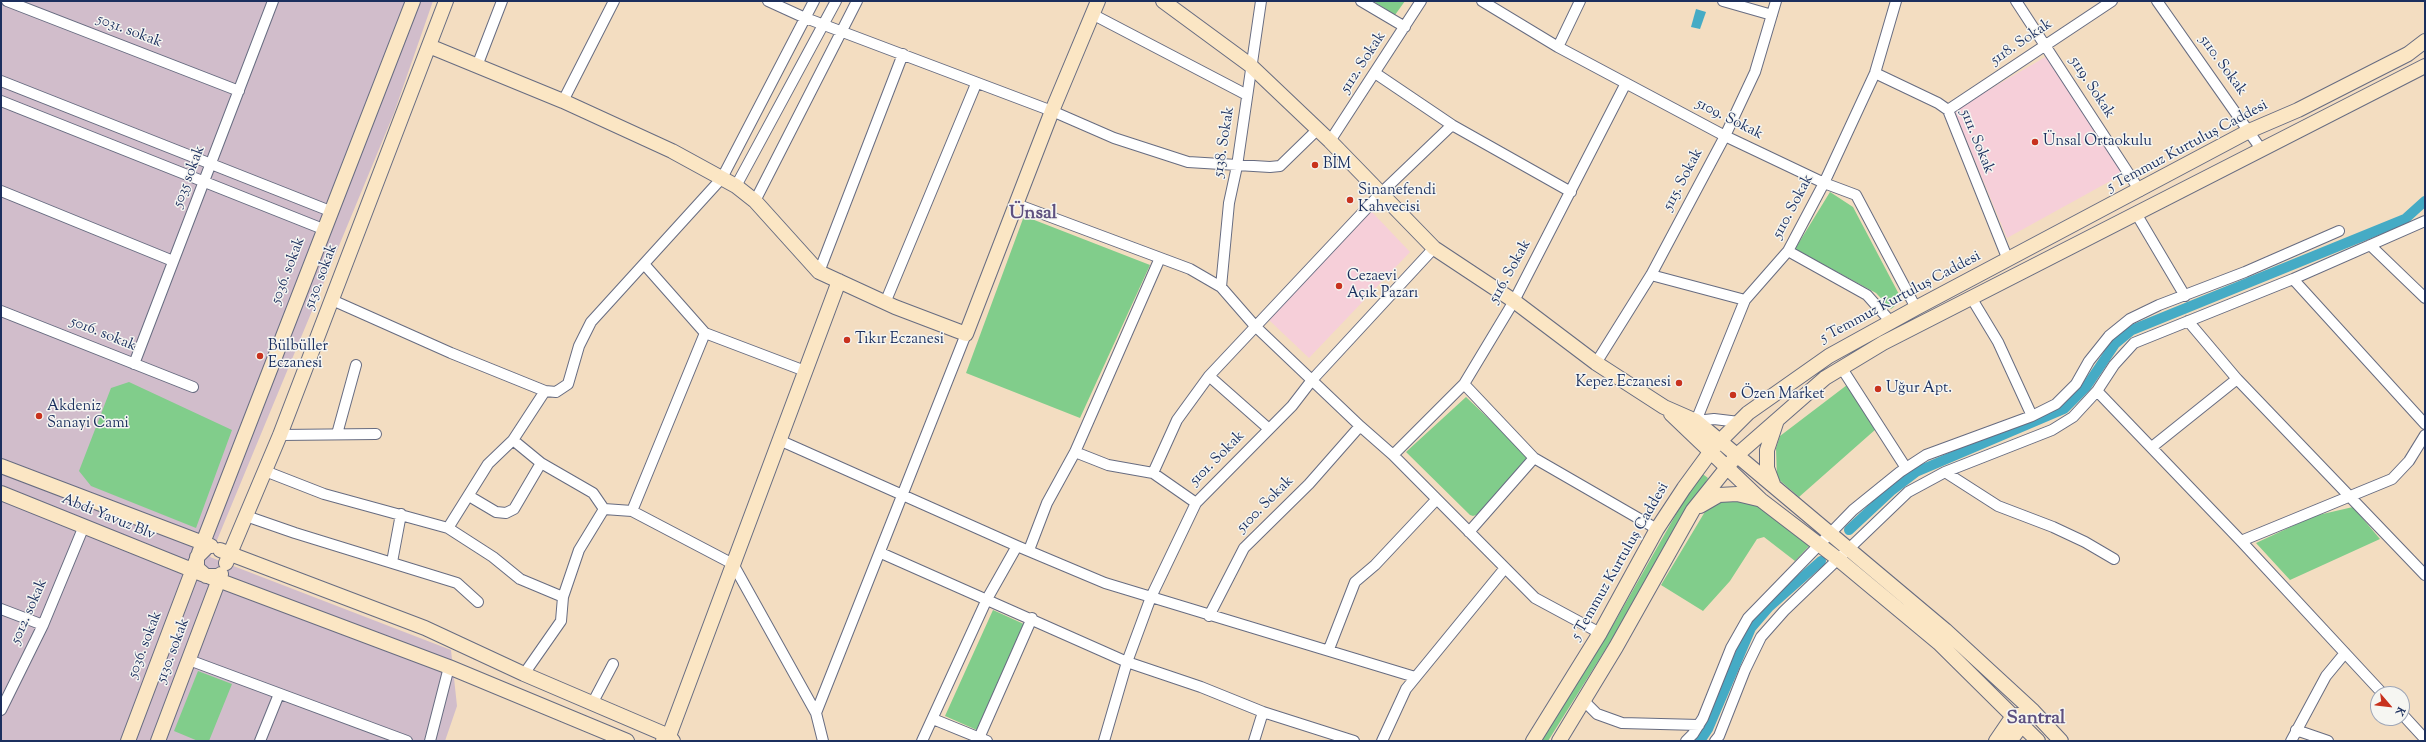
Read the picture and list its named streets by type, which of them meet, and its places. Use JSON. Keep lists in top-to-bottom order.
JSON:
{
  "streets": {
    "main road": [
      "5 Temmuz Kurtuluş Caddesi",
      "5036. sokak",
      "5130. sokak",
      "Abdi Yavuz Blv"
    ],
    "street": [
      "5031. sokak",
      "5118. Sokak",
      "5112. Sokak",
      "5110. Sokak",
      "5119. Sokak",
      "5109. Sokak",
      "5138. Sokak",
      "5111. Sokak",
      "5035 sokak",
      "5115. Sokak",
      "5116. Sokak",
      "5016. sokak",
      "5101. Sokak",
      "5100. Sokak",
      "5012. sokak"
    ]
  },
  "crossings": [
    ["5031. sokak", "5035 sokak"],
    ["5118. Sokak", "5119. Sokak"],
    ["5118. Sokak", "5111. Sokak"],
    ["5110. Sokak", "5109. Sokak"],
    ["5110. Sokak", "5111. Sokak"],
    ["5110. Sokak", "5 Temmuz Kurtuluş Caddesi"],
    ["5119. Sokak", "5 Temmuz Kurtuluş Caddesi"],
    ["5109. Sokak", "5 Temmuz Kurtuluş Caddesi"],
    ["5109. Sokak", "5115. Sokak"],
    ["5109. Sokak", "5116. Sokak"],
    ["5111. Sokak", "5 Temmuz Kurtuluş Caddesi"],
    ["5035 sokak", "5016. sokak"],
    ["5036. sokak", "5130. sokak"],
    ["5036. sokak", "Abdi Yavuz Blv"],
    ["5130. sokak", "Abdi Yavuz Blv"],
    ["Abdi Yavuz Blv", "5012. sokak"]
  ],
  "districts": ["Ünsal", "Santral"],
  "places": [
    "Ünsal Ortaokulu",
    "BİM",
    "Sinanefendi Kahvecisi",
    "Cezaevi Açık Pazarı",
    "Tıkır Eczanesi",
    "Bülbüller Eczanesi",
    "Kepez Eczanesi",
    "Uğur Apt.",
    "Özen Market",
    "Akdeniz Sanayi Cami"
  ],
  "north": "bottom right"
}
